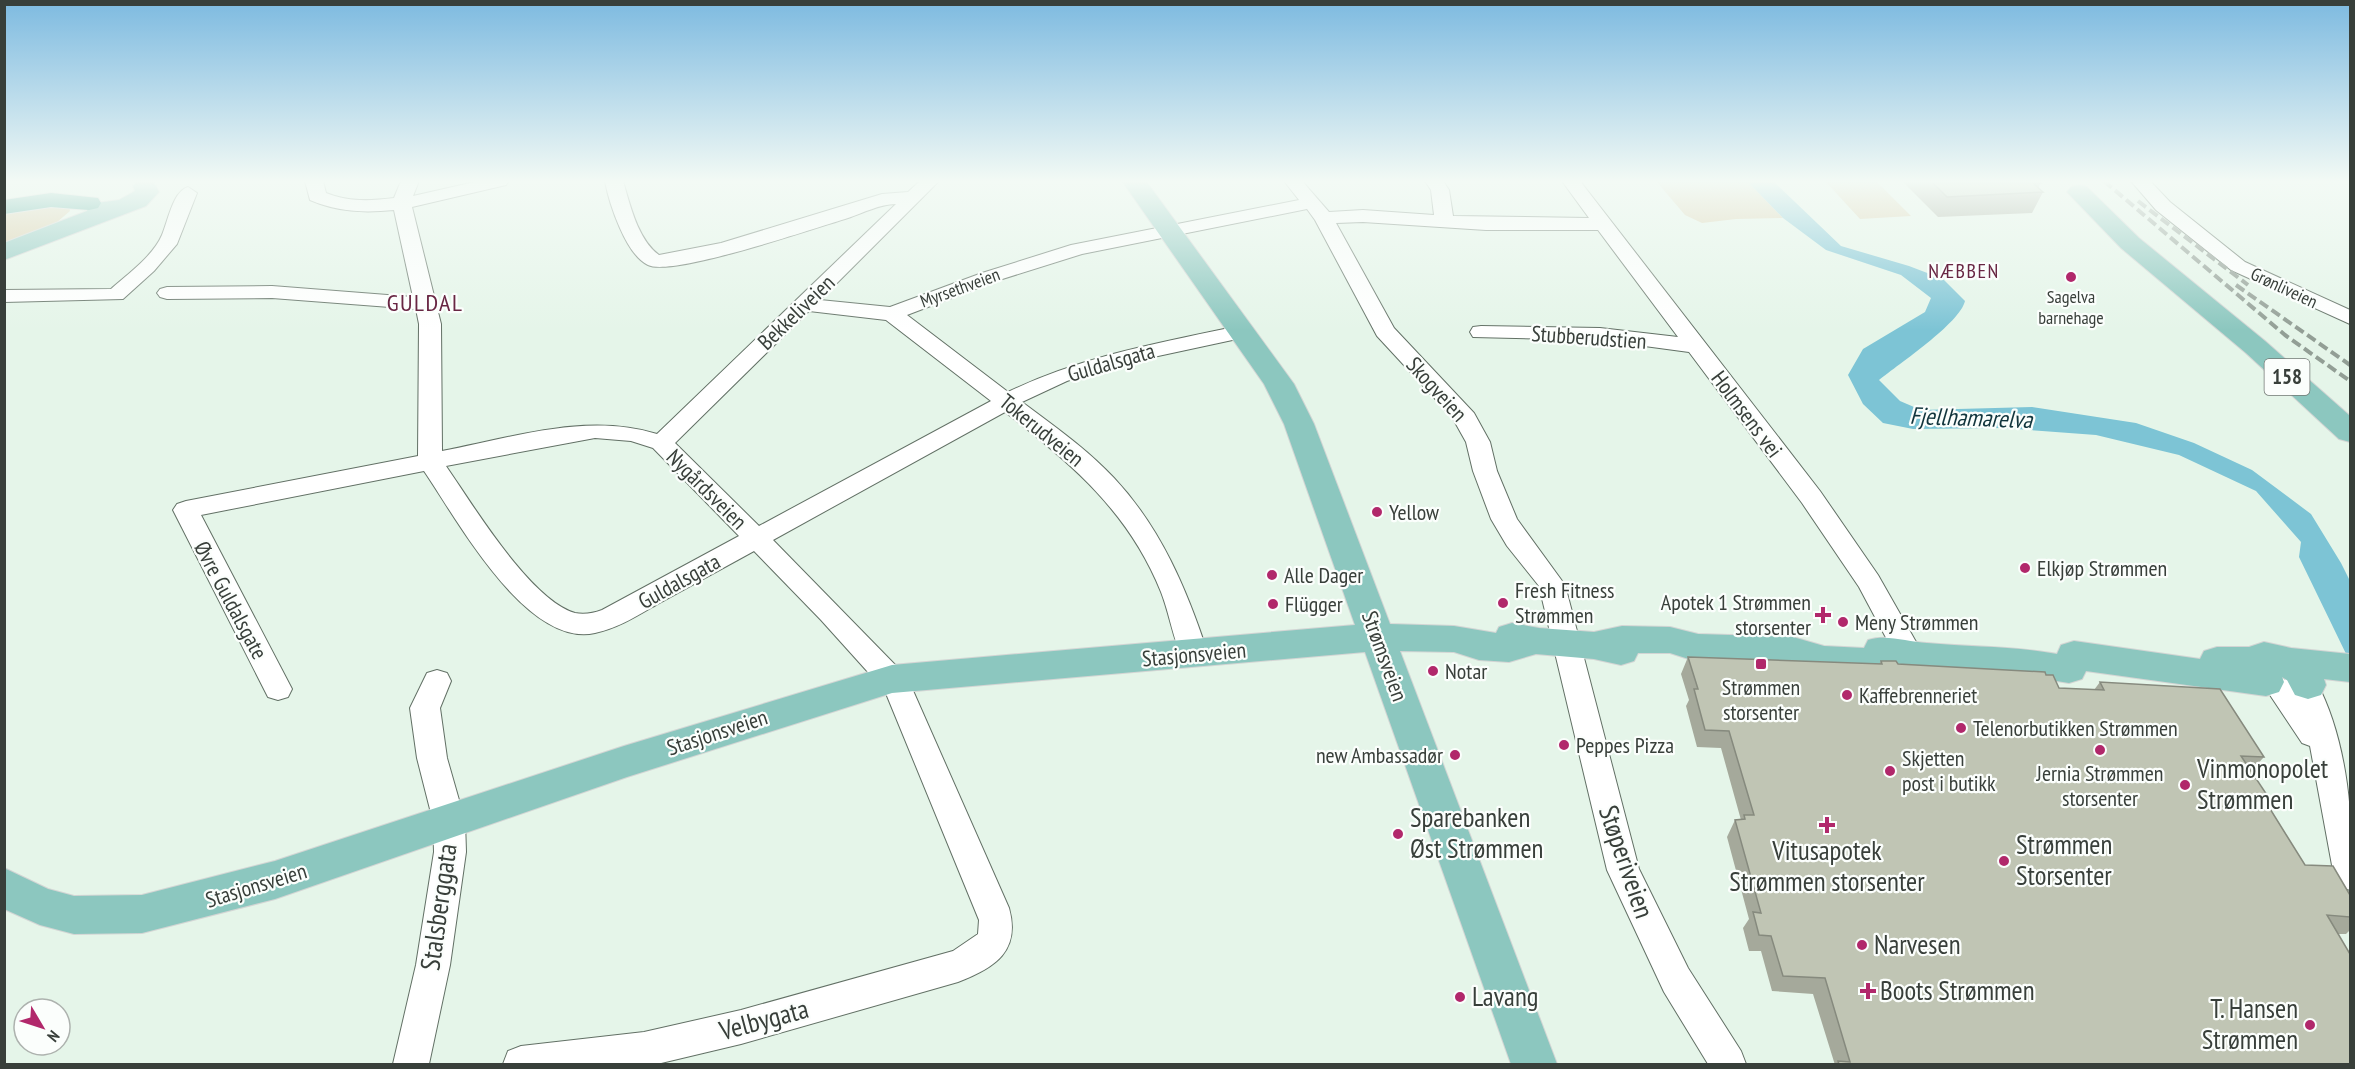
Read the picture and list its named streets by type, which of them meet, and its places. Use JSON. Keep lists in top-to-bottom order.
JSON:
{
  "streets": {
    "main road": ["158", "Stasjonsveien", "Strømsveien"],
    "street": [
      "Myrsethveien",
      "Grønliveien",
      "Bekkeliveien",
      "Stubberudstien",
      "Guldalsgata",
      "Skogveien",
      "Holmsens vei",
      "Tokerudveien",
      "Nygårdsveien",
      "Øvre Guldalsgate",
      "Støperiveien",
      "Stalsberggata",
      "Velbygata"
    ]
  },
  "crossings": [
    ["Myrsethveien", "Tokerudveien"],
    ["Bekkeliveien", "Nygårdsveien"],
    ["Stubberudstien", "Holmsens vei"],
    ["Guldalsgata", "Tokerudveien"],
    ["Guldalsgata", "Nygårdsveien"],
    ["Guldalsgata", "Strømsveien"],
    ["Skogveien", "Stasjonsveien"],
    ["Skogveien", "Støperiveien"],
    ["Holmsens vei", "Stasjonsveien"],
    ["Tokerudveien", "Stasjonsveien"],
    ["Nygårdsveien", "Øvre Guldalsgate"],
    ["Nygårdsveien", "Stasjonsveien"],
    ["Nygårdsveien", "Velbygata"],
    ["Stasjonsveien", "Strømsveien"],
    ["Stasjonsveien", "Støperiveien"],
    ["Stasjonsveien", "Stalsberggata"]
  ],
  "districts": ["NÆBBEN", "GULDAL"],
  "water": ["Fjellhamarelva"],
  "places": {
    "other": [
      "Sagelva barnehage",
      "Yellow",
      "Elkjøp Strømmen",
      "Alle Dager",
      "Fresh Fitness Strømmen",
      "Flügger",
      "Meny Strømmen",
      "Notar",
      "Kaffebrenneriet",
      "Telenorbutikken Strømmen",
      "Peppes Pizza",
      "Jernia Strømmen storsenter",
      "new Ambassadør",
      "Skjetten post i butikk",
      "Vinmonopolet Strømmen",
      "Sparebanken Øst Strømmen",
      "Strømmen Storsenter",
      "Narvesen",
      "Lavang",
      "T. Hansen Strømmen"
    ],
    "health": ["Apotek 1 Strømmen storsenter", "Vitusapotek Strømmen storsenter", "Boots Strømmen"],
    "transit": ["Strømmen storsenter"]
  },
  "north": "bottom right"
}
